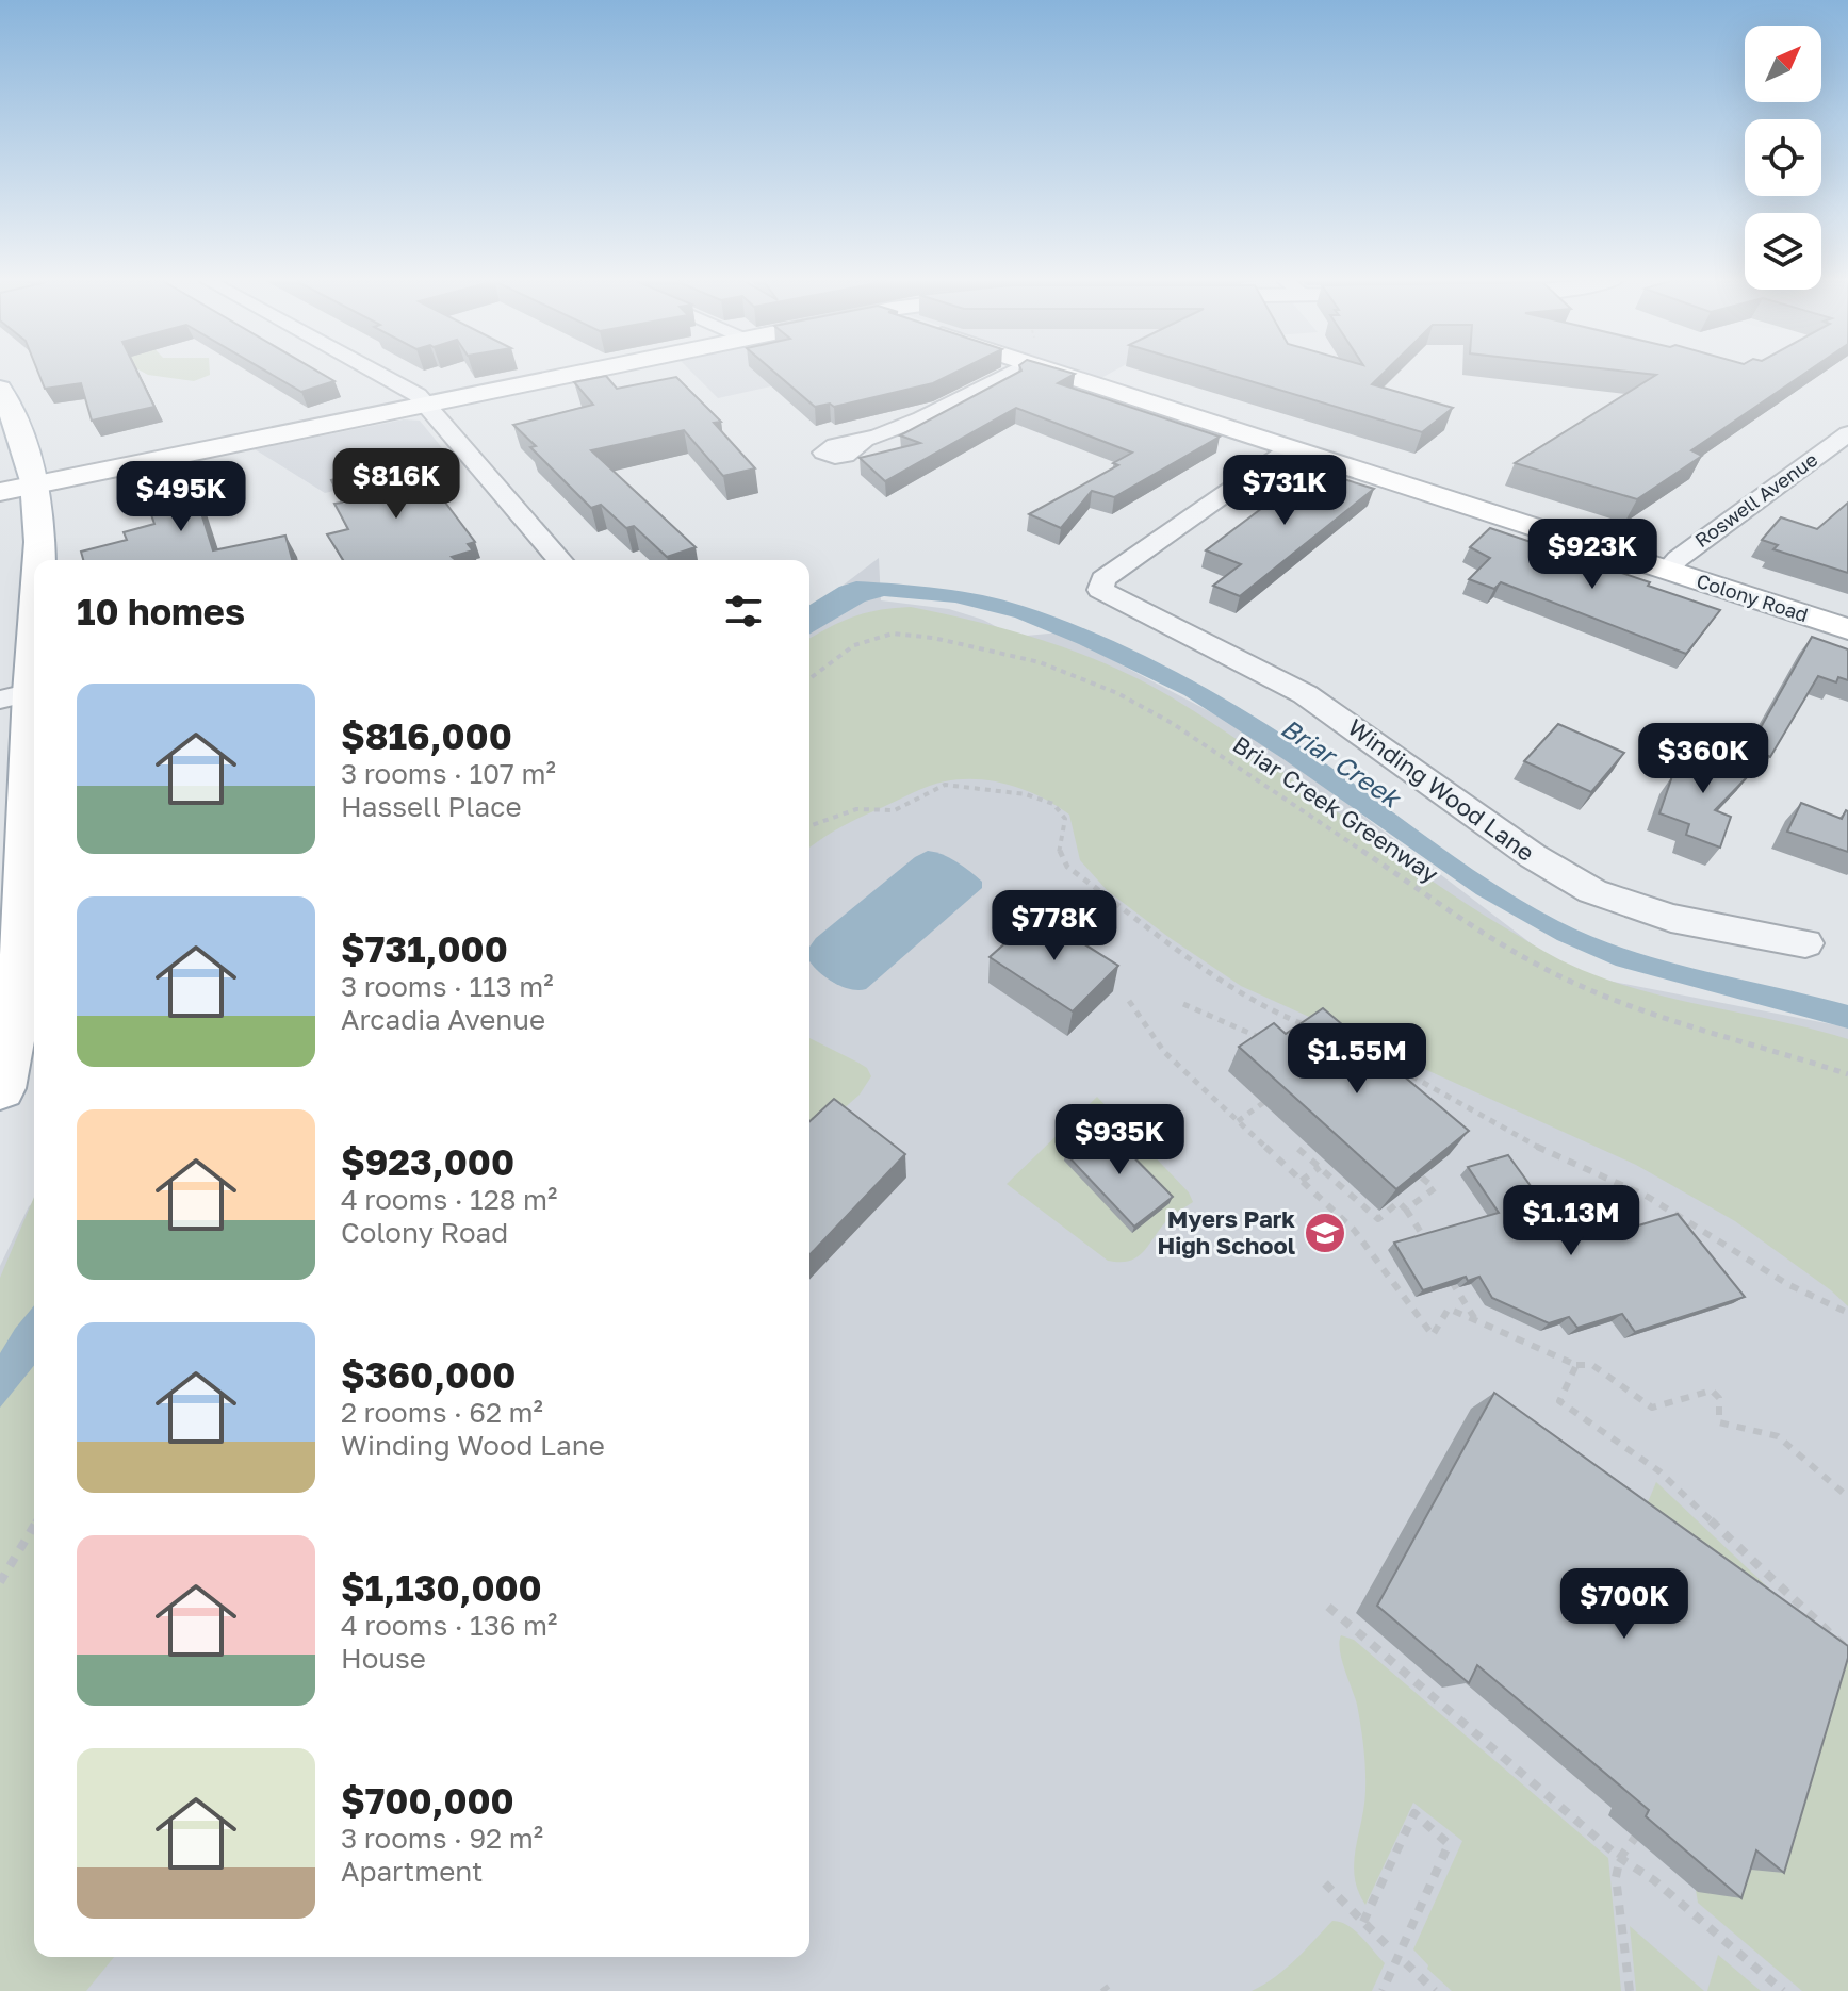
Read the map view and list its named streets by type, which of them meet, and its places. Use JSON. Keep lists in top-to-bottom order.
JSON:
{
  "streets": {
    "street": ["Roswell Avenue", "Colony Road", "Winding Wood Lane"],
    "path": ["Briar Creek Greenway"]
  },
  "crossings": [
    ["Roswell Avenue", "Colony Road"],
    ["Colony Road", "Winding Wood Lane"]
  ],
  "water": ["Briar Creek"],
  "places": {
    "school or university": ["Myers Park High School"]
  },
  "north": "top right",
  "page": {
    "price": [
      "$816K",
      "$731K",
      "$495K",
      "$923K",
      "$360K",
      "$778K",
      "$1.55M",
      "$935K",
      "$1.13M",
      "$700K"
    ],
    "heading": "10 homes",
    "list": [
      {
        "name": "$816,000",
        "note": "3 rooms · 107 m² · Hassell Place"
      },
      {
        "name": "$731,000",
        "note": "3 rooms · 113 m² · Arcadia Avenue"
      },
      {
        "name": "$923,000",
        "note": "4 rooms · 128 m² · Colony Road"
      },
      {
        "name": "$360,000",
        "note": "2 rooms · 62 m² · Winding Wood Lane"
      },
      {
        "name": "$1,130,000",
        "note": "4 rooms · 136 m² · House"
      },
      {
        "name": "$700,000",
        "note": "3 rooms · 92 m² · Apartment"
      }
    ]
  }
}
